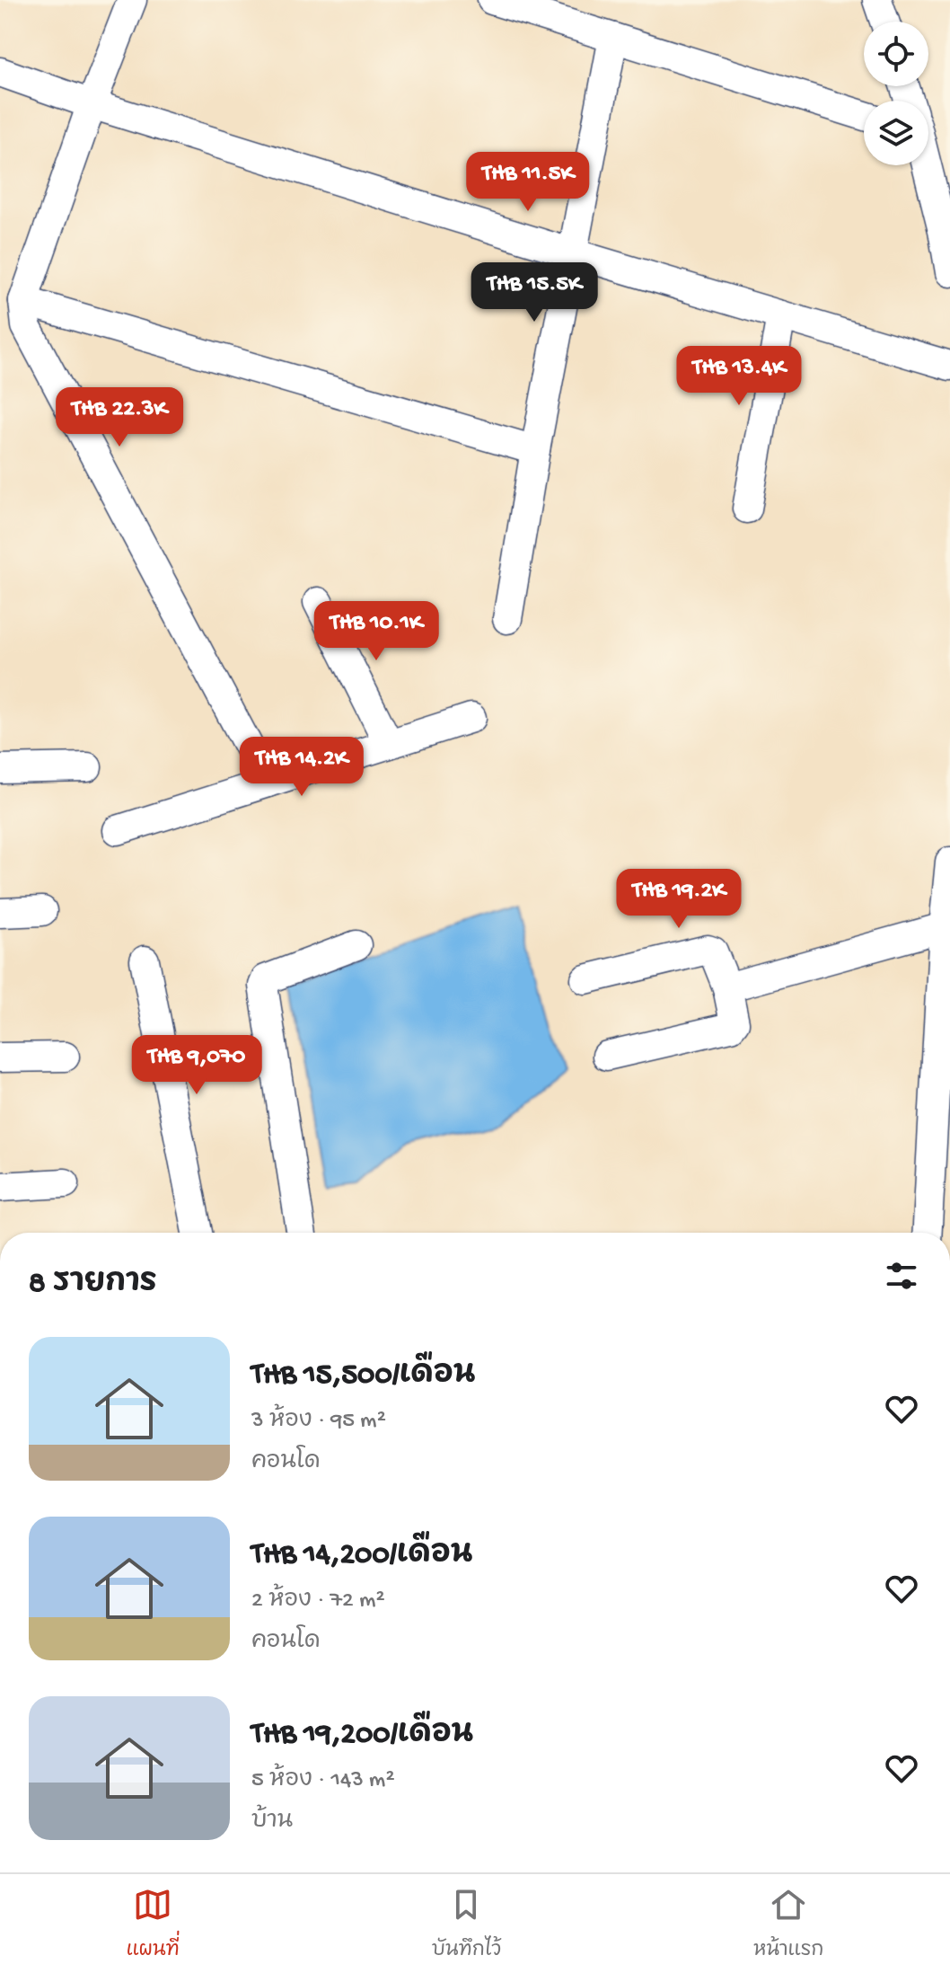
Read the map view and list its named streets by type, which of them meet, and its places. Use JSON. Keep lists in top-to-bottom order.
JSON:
{
  "page": {
    "price": [
      "THB 11.5K",
      "THB 15.5K",
      "THB 13.4K",
      "THB 22.3K",
      "THB 10.1K",
      "THB 14.2K",
      "THB 19.2K",
      "THB 9,070"
    ],
    "heading": "8 รายการ",
    "list": [
      {
        "name": "THB 15,500/เดือน",
        "note": "3 ห้อง · 95 m² · คอนโด"
      },
      {
        "name": "THB 14,200/เดือน",
        "note": "2 ห้อง · 72 m² · คอนโด"
      },
      {
        "name": "THB 19,200/เดือน",
        "note": "5 ห้อง · 143 m² · บ้าน"
      }
    ],
    "tabs": ["แผนที่", "บันทึกไว้", "หน้าแรก"]
  }
}
